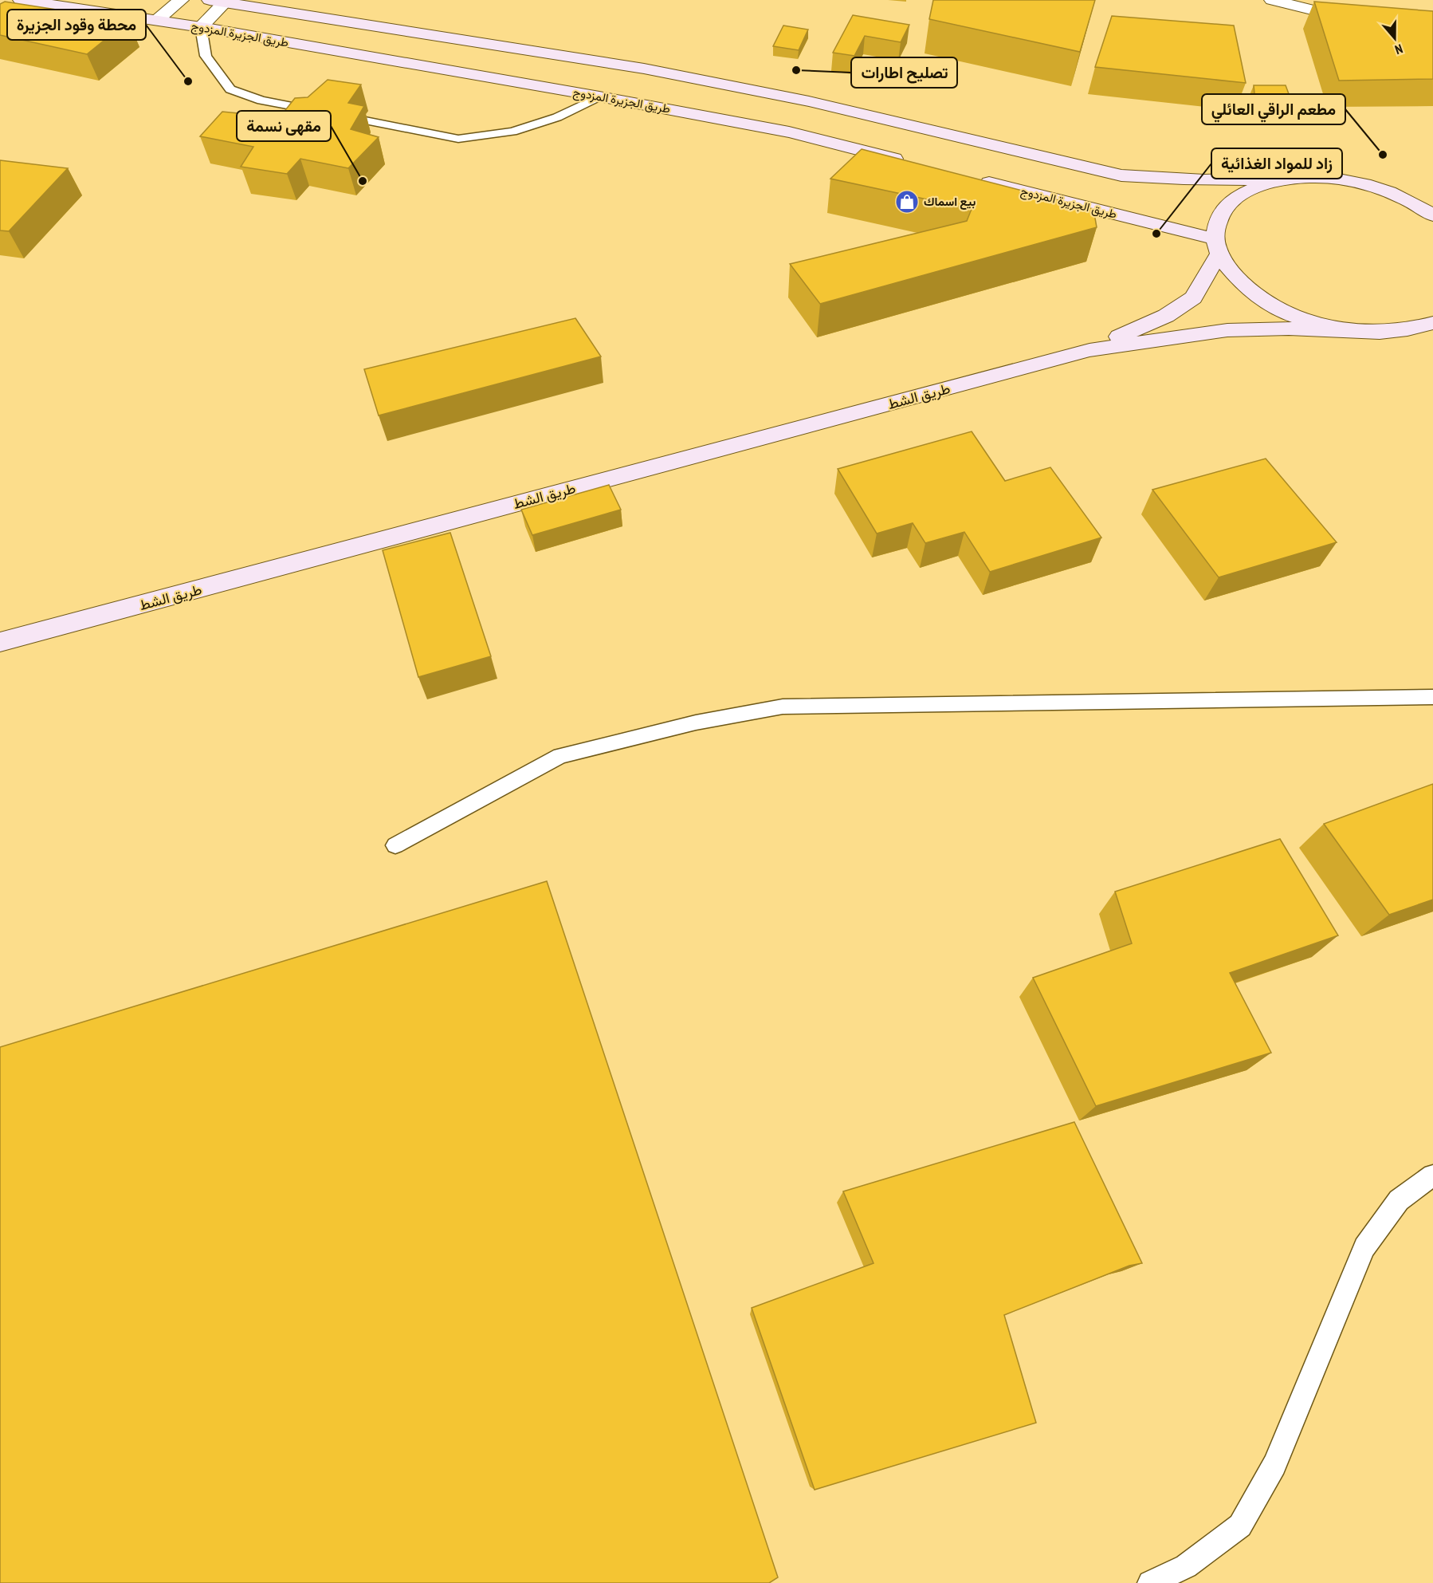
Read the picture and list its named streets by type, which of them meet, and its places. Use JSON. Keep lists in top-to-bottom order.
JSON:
{
  "streets": {
    "main road": ["طريق الجزيرة المزدوج", "طريق الشط"]
  },
  "places": {
    "other": [
      "تصليح اطارات",
      "محطة وقود الجزيرة",
      "مطعم الراقي العائلي",
      "مقهى نسمة",
      "زاد للمواد الغذائية"
    ],
    "shop": ["بيع اسماك"]
  },
  "north": "bottom"
}
